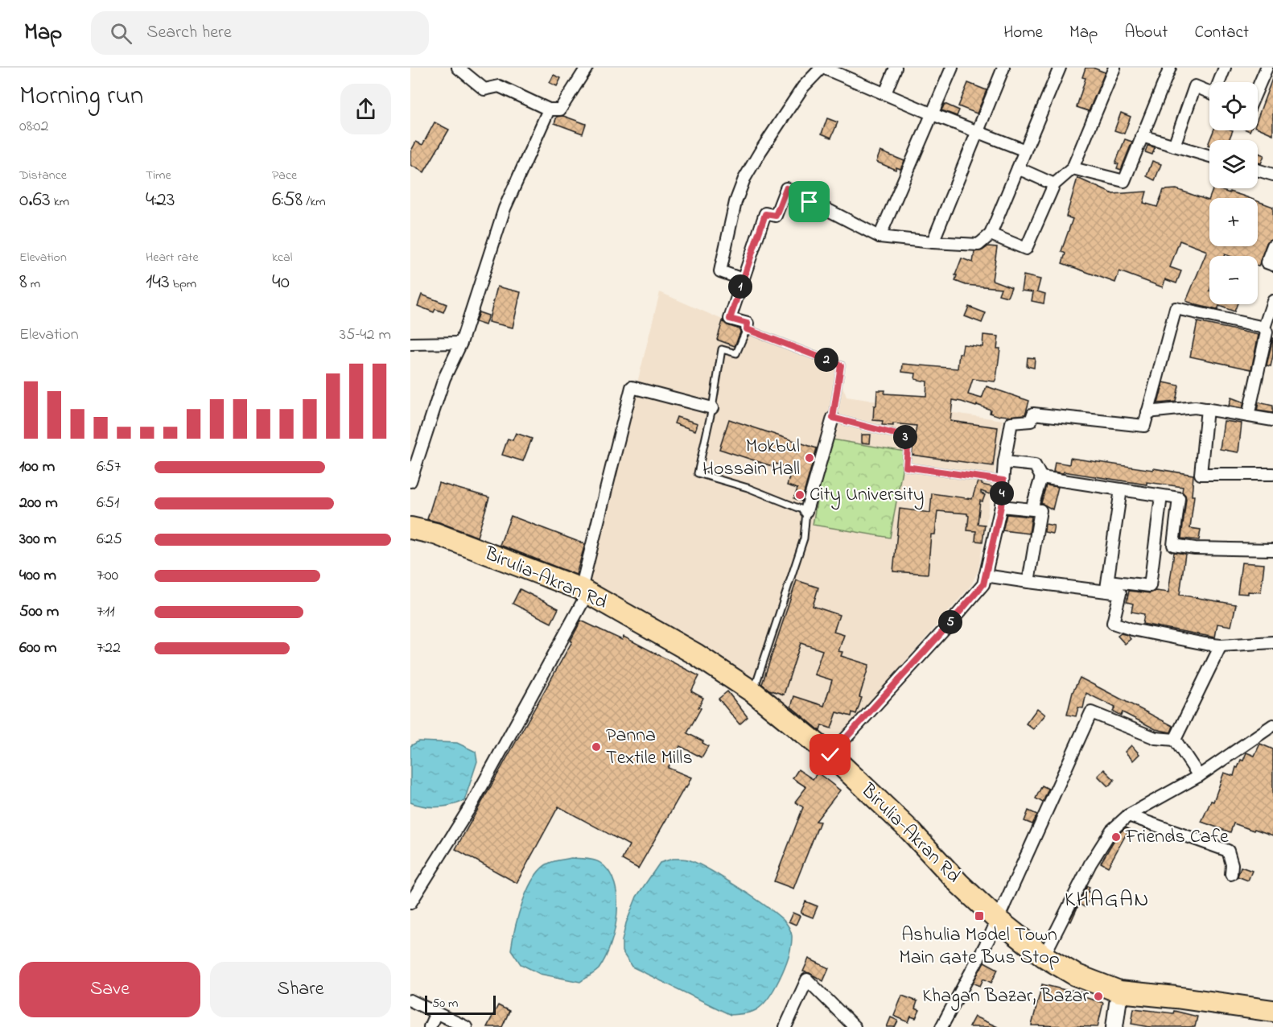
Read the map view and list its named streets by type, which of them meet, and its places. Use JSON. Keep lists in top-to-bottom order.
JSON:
{
  "streets": {
    "highway": ["Birulia-Akran Rd"]
  },
  "districts": ["KHAGAN"],
  "places": {
    "other": [
      "Mokbul Hossain Hall",
      "City University",
      "Panna Textile Mills",
      "Friends Cafe",
      "Khagan Bazar, Bazar"
    ],
    "transit": ["Ashulia Model Town Main Gate Bus Stop"]
  },
  "scale_bar": "50 m",
  "page": {
    "header": "Map",
    "search": "Search here",
    "nav": [
      "Home",
      "Map",
      "About",
      "Contact"
    ],
    "heading": ["Morning run", "08:02"],
    "map_buttons": ["+", "−"],
    "stats": [
      ["Distance", "0.63 km"],
      ["Time", "4:23"],
      ["Pace", "6:58 /km"],
      ["Elevation", "8 m"],
      ["Heart rate", "143 bpm"],
      ["kcal", "40"]
    ],
    "pins": [
      "1",
      "2",
      "3",
      "4",
      "5"
    ],
    "chart": ["Elevation", "35–42 m"],
    "list": [
      {
        "name": "100 m",
        "note": "6:57"
      },
      {
        "name": "200 m",
        "note": "6:51"
      },
      {
        "name": "300 m",
        "note": "6:25"
      },
      {
        "name": "400 m",
        "note": "7:00"
      },
      {
        "name": "500 m",
        "note": "7:11"
      },
      {
        "name": "600 m",
        "note": "7:22"
      }
    ],
    "buttons": ["Save", "Share"],
    "scale": "50 m"
  }
}
